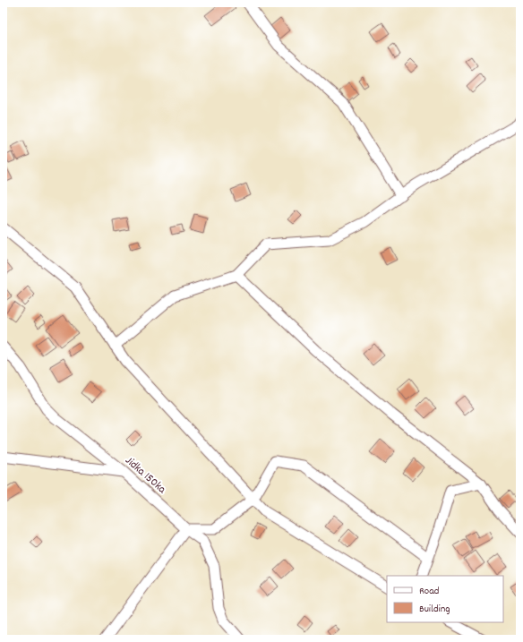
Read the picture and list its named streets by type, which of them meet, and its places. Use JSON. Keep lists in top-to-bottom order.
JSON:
{
  "streets": {
    "street": ["Jidka 150ka"]
  },
  "legend": ["Road", "Building"]
}
